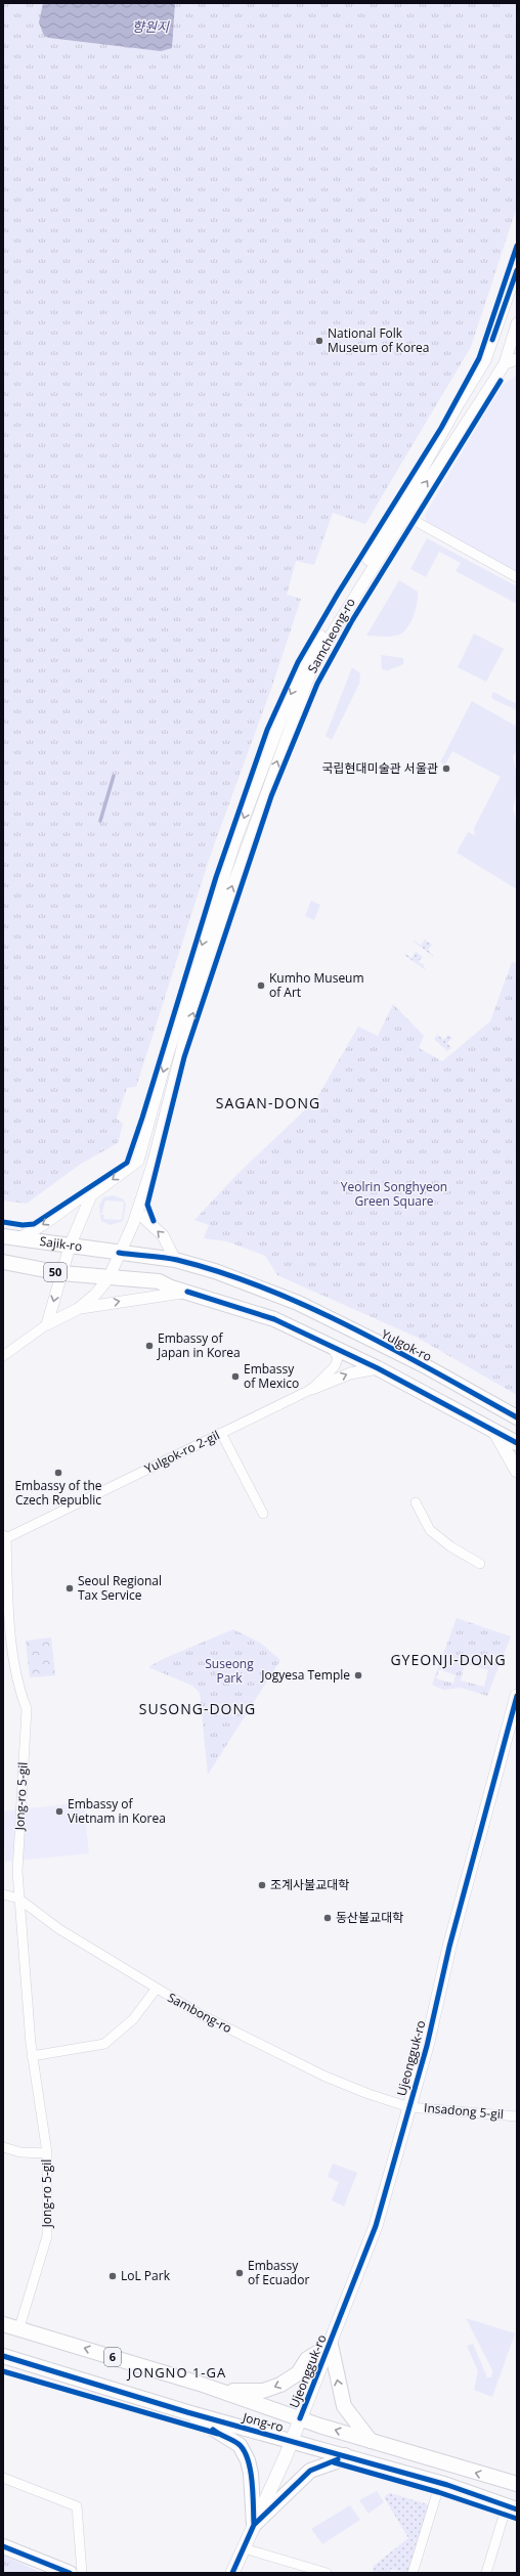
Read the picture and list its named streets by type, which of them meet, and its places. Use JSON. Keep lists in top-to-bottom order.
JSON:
{
  "streets": {
    "main road": [
      "Sajik-ro",
      "50",
      "Yulgok-ro",
      "Ujeongguk-ro",
      "6",
      "Jong-ro"
    ],
    "street": [
      "Samcheong-ro",
      "Yulgok-ro 2-gil",
      "Jong-ro 5-gil",
      "Sambong-ro",
      "Insadong 5-gil"
    ]
  },
  "crossings": [
    ["Samcheong-ro", "Sajik-ro"],
    ["Samcheong-ro", "50"],
    ["Samcheong-ro", "Yulgok-ro"],
    ["Sajik-ro", "Yulgok-ro"],
    ["50", "Yulgok-ro 2-gil"],
    ["Yulgok-ro 2-gil", "Jong-ro 5-gil"],
    ["Jong-ro 5-gil", "Sambong-ro"],
    ["Jong-ro 5-gil", "Jong-ro"],
    ["Sambong-ro", "Ujeongguk-ro"],
    ["Sambong-ro", "Insadong 5-gil"],
    ["Ujeongguk-ro", "Insadong 5-gil"],
    ["Ujeongguk-ro", "Jong-ro"]
  ],
  "districts": [
    "SAGAN-DONG",
    "GYEONJI-DONG",
    "SUSONG-DONG",
    "JONGNO 1-GA"
  ],
  "water": ["향원지"],
  "parks": ["Yeolrin Songhyeon Green Square", "Suseong Park"],
  "places": [
    "National Folk Museum of Korea",
    "국립현대미술관 서울관",
    "Kumho Museum of Art",
    "Embassy of Japan in Korea",
    "Embassy of Mexico",
    "Embassy of the Czech Republic",
    "Seoul Regional Tax Service",
    "Jogyesa Temple",
    "Embassy of Vietnam in Korea",
    "조계사불교대학",
    "동산불교대학",
    "Embassy of Ecuador",
    "LoL Park"
  ]
}
